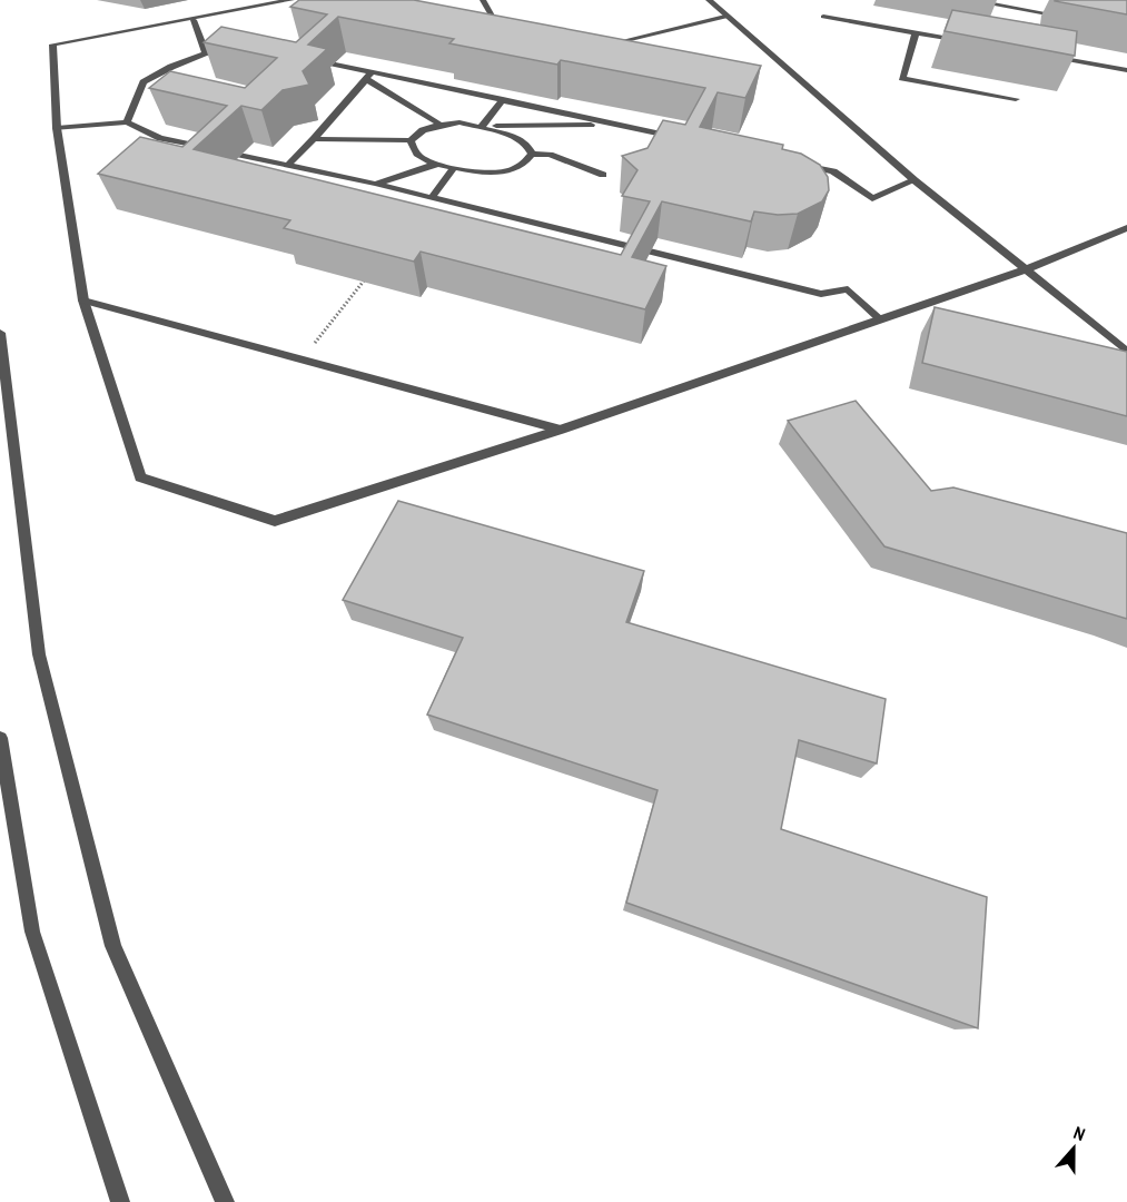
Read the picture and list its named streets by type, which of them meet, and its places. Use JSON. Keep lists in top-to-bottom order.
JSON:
{
  "north": "top"
}
